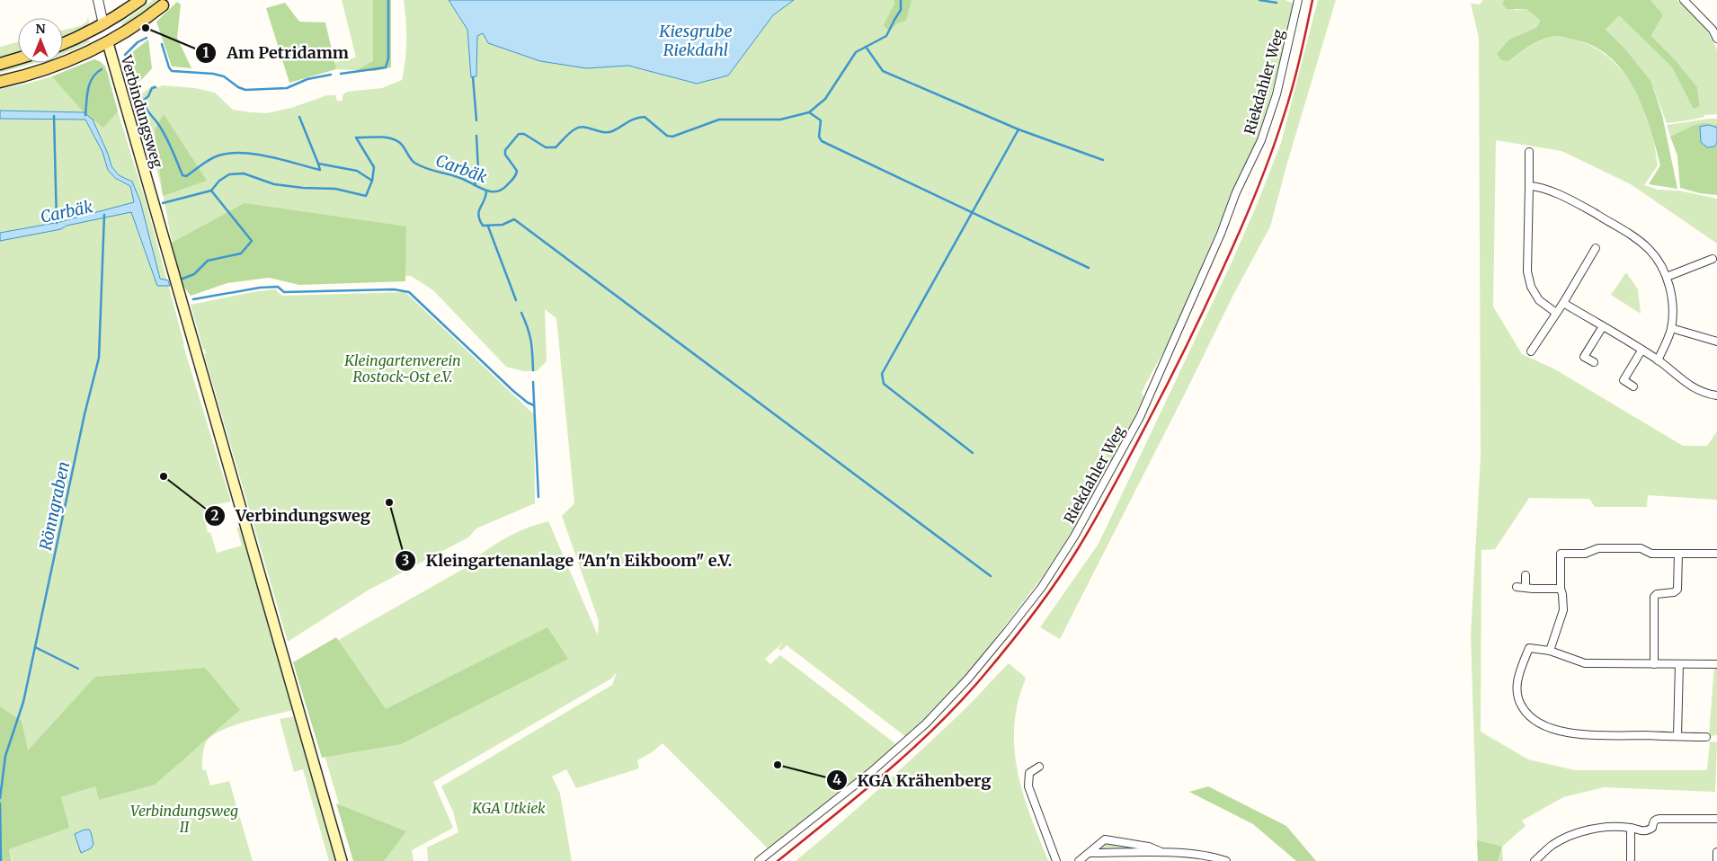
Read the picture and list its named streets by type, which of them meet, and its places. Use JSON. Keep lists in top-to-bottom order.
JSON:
{
  "streets": {
    "main road": ["Verbindungsweg"],
    "street": ["Riekdahler Weg"]
  },
  "water": ["Kiesgrube Riekdahl", "Carbäk", "Rönngraben"],
  "parks": ["Kleingartenverein Rostock-Ost e.V.", "KGA Utkiek", "Verbindungsweg II"],
  "places": [
    "Am Petridamm",
    "Verbindungsweg",
    "Kleingartenanlage \"An'n Eikboom\" e.V.",
    "KGA Krähenberg"
  ],
  "north": "top"
}
